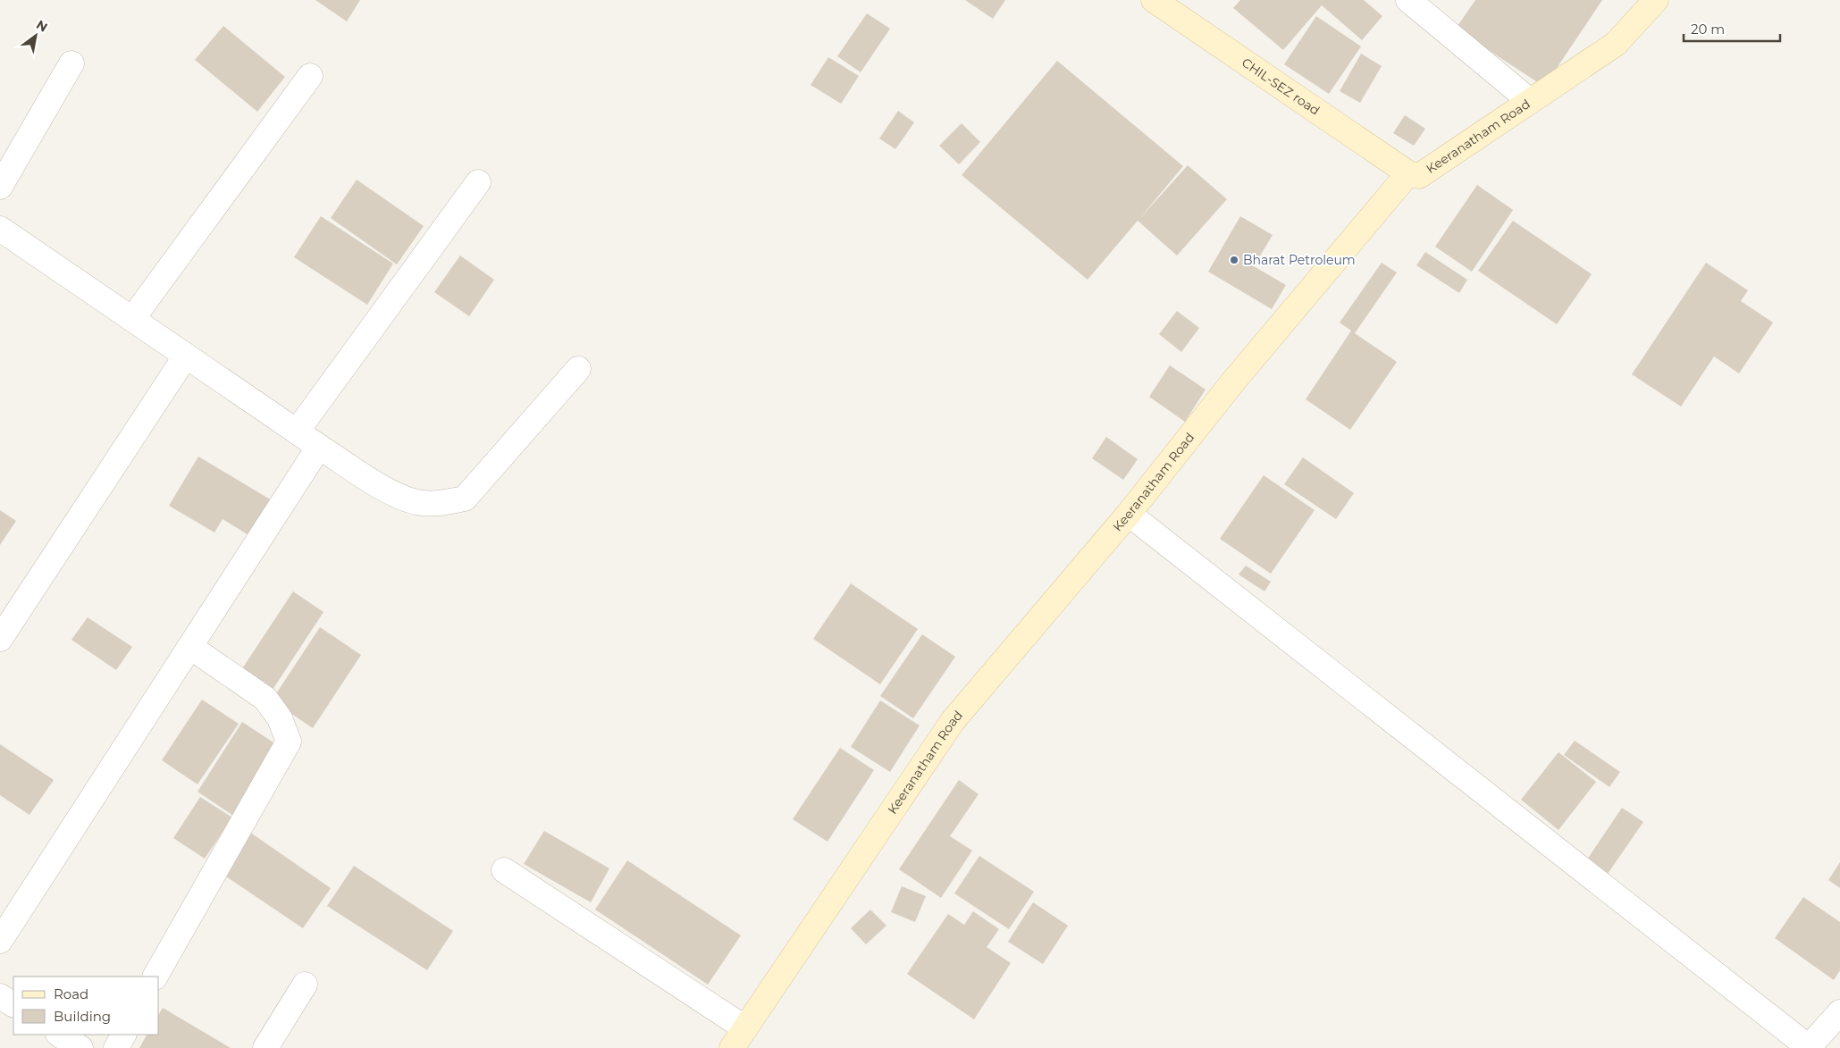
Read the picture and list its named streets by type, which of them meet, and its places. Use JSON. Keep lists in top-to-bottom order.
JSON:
{
  "streets": {
    "street": ["CHIL-SEZ road", "Keeranatham Road"]
  },
  "crossings": [
    ["CHIL-SEZ road", "Keeranatham Road"]
  ],
  "places": ["Bharat Petroleum"],
  "legend": ["Road", "Building"],
  "scale_bar": "20 m",
  "north": "top right"
}
